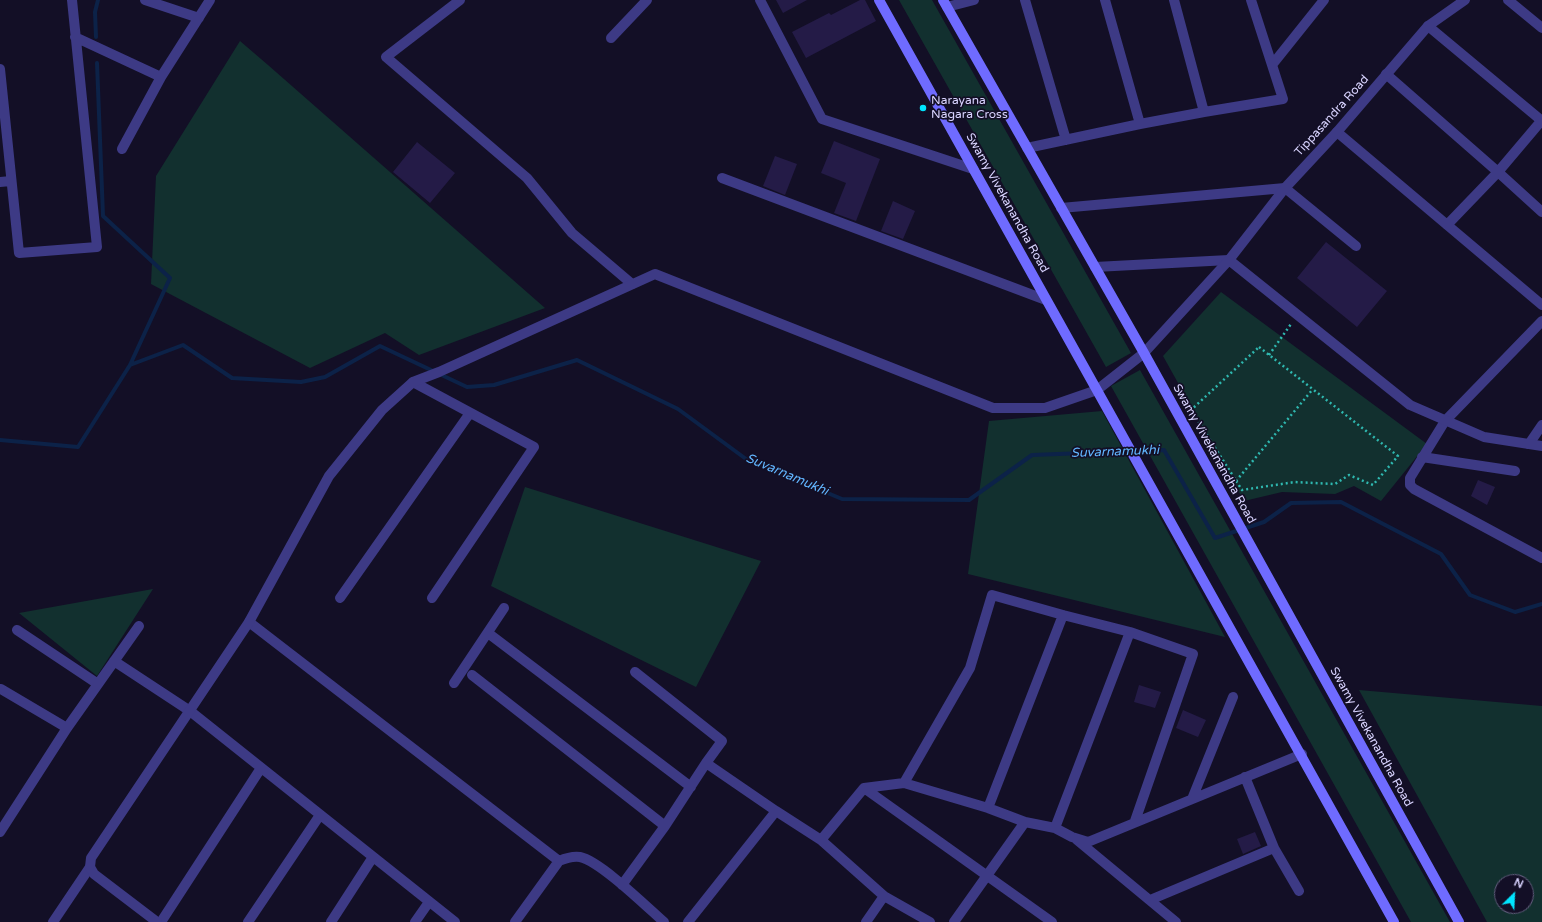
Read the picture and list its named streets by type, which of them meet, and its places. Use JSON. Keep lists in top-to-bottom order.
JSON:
{
  "streets": {
    "main road": ["Swamy Vivekanandha Road"],
    "street": ["Tippasandra Road"]
  },
  "crossings": [
    ["Tippasandra Road", "Swamy Vivekanandha Road"]
  ],
  "water": ["Suvarnamukhi"],
  "places": ["Narayana Nagara Cross"],
  "north": "top right"
}
